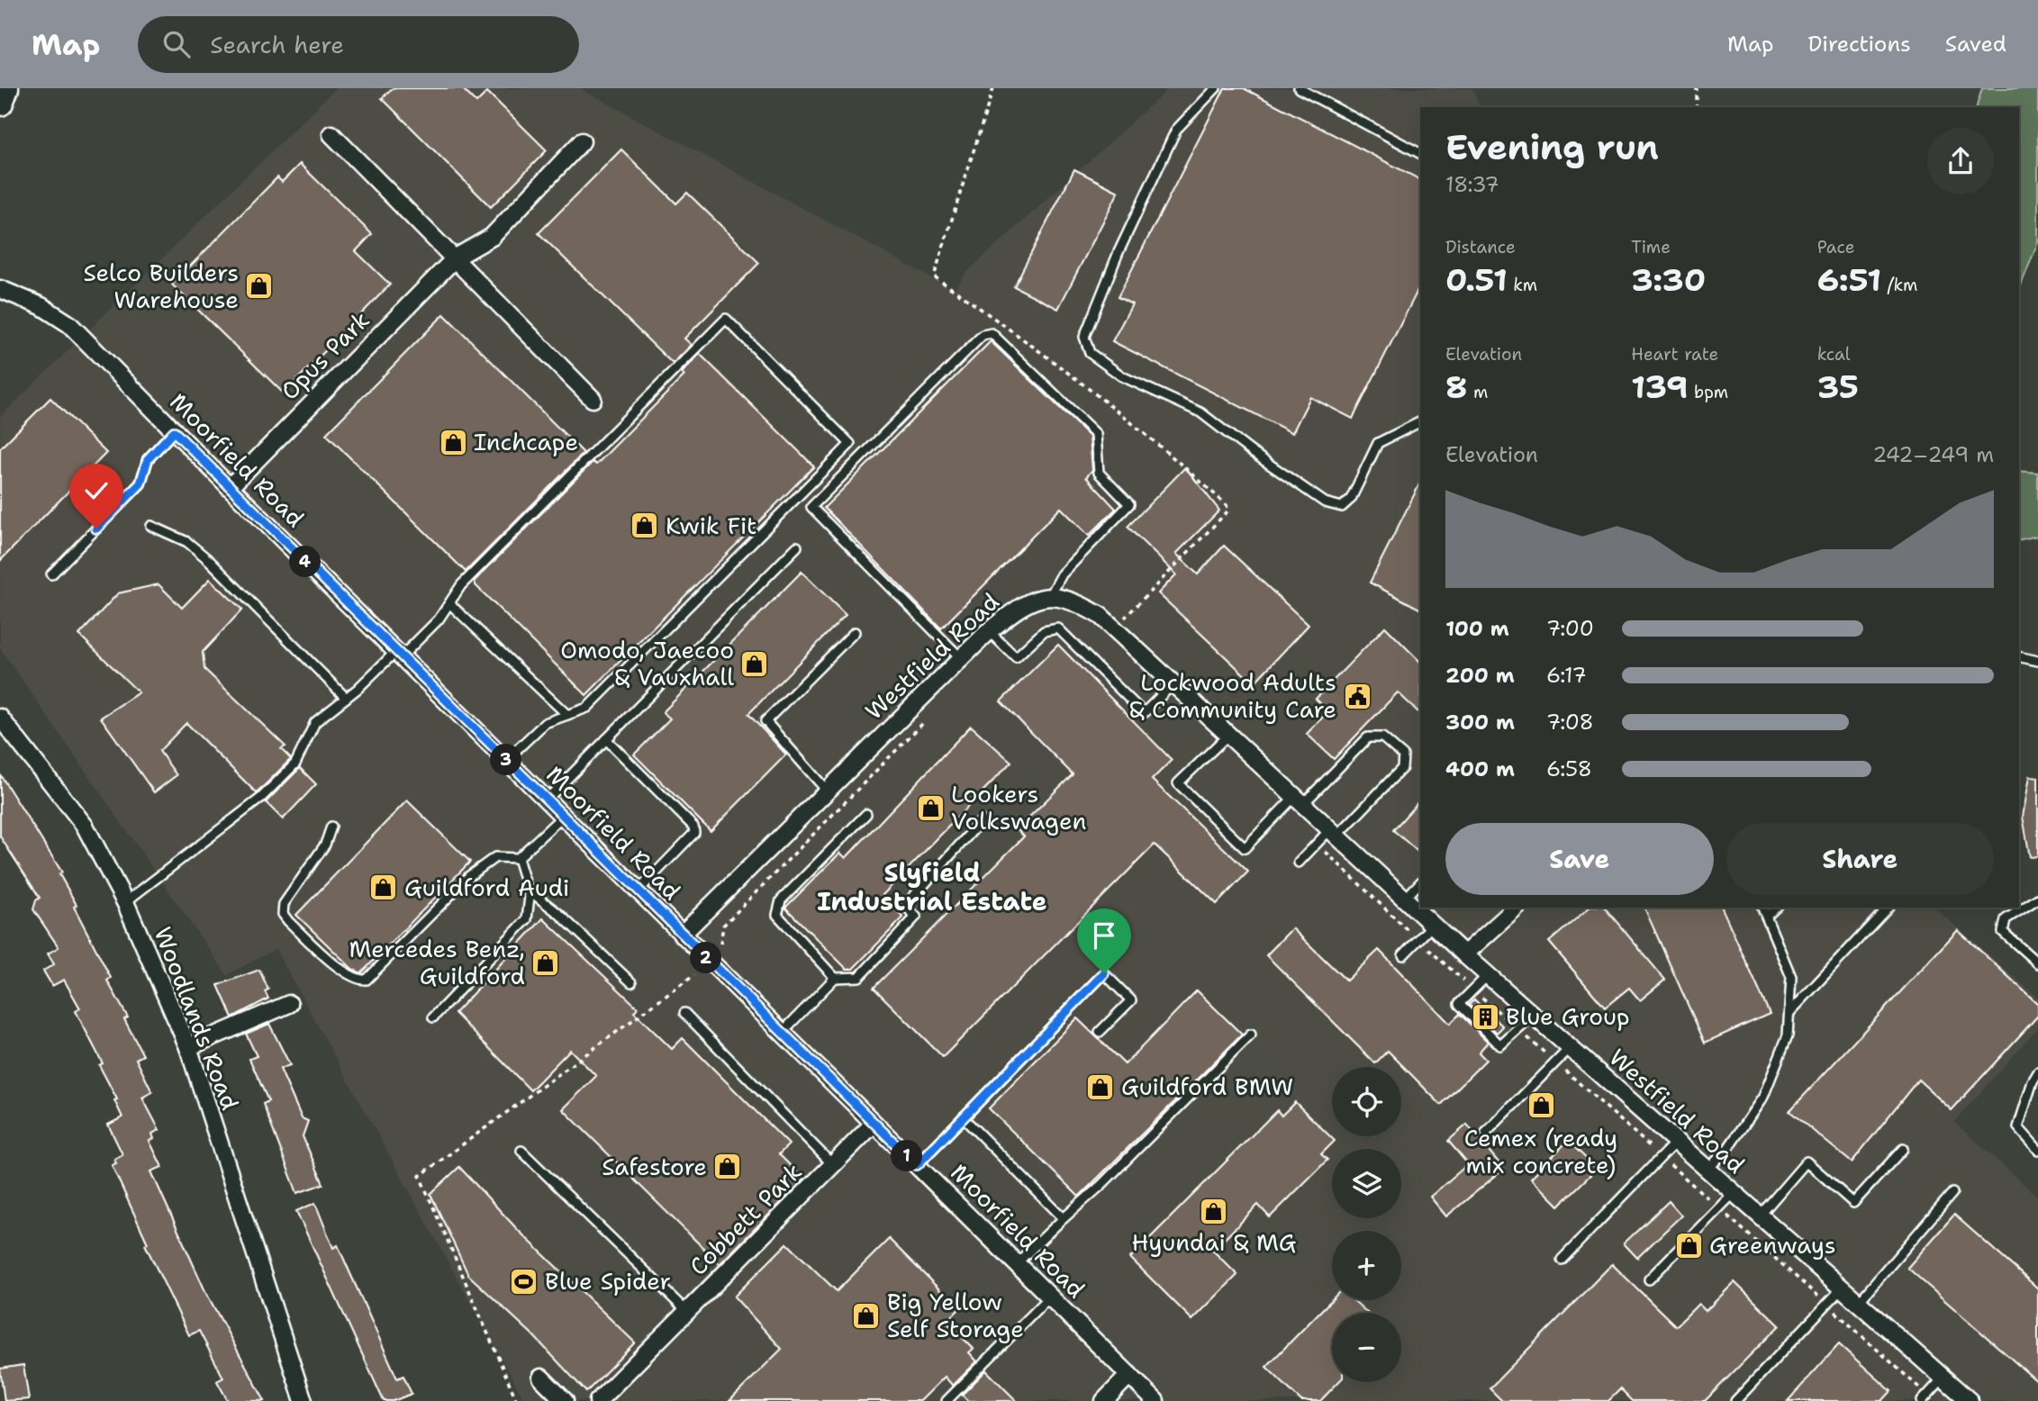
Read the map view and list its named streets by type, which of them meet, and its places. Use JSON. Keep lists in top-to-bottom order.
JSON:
{
  "streets": {
    "street": [
      "Opus Park",
      "Moorfield Road",
      "Westfield Road",
      "Woodlands Road",
      "Cobbett Park"
    ]
  },
  "crossings": [
    ["Opus Park", "Moorfield Road"],
    ["Moorfield Road", "Westfield Road"],
    ["Moorfield Road", "Cobbett Park"]
  ],
  "districts": ["Slyfield Industrial Estate"],
  "places": {
    "shop": [
      "Selco Builders Warehouse",
      "Inchcape",
      "Kwik Fit",
      "Omodo, Jaecoo & Vauxhall",
      "Lookers Volkswagen",
      "Guildford Audi",
      "Mercedes Benz, Guildford",
      "Guildford BMW",
      "Cemex (ready mix concrete)",
      "Safestore",
      "Hyundai & MG",
      "Greenways",
      "Big Yellow Self Storage"
    ],
    "public building": ["Lockwood Adults & Community Care"],
    "building": ["Blue Group"],
    "sports": ["Blue Spider"]
  },
  "page": {
    "header": "Map",
    "search": "Search here",
    "nav": ["Map", "Directions", "Saved"],
    "heading": ["Evening run", "18:37"],
    "stats": [
      ["Distance", "0.51 km"],
      ["Time", "3:30"],
      ["Pace", "6:51 /km"],
      ["Elevation", "8 m"],
      ["Heart rate", "139 bpm"],
      ["kcal", "35"]
    ],
    "chart": ["Elevation", "242–249 m"],
    "pins": [
      "4",
      "3",
      "2",
      "1"
    ],
    "list": [
      {
        "name": "100 m",
        "note": "7:00"
      },
      {
        "name": "200 m",
        "note": "6:17"
      },
      {
        "name": "300 m",
        "note": "7:08"
      },
      {
        "name": "400 m",
        "note": "6:58"
      }
    ],
    "buttons": ["Save", "Share"],
    "map_buttons": ["+", "−"]
  }
}
